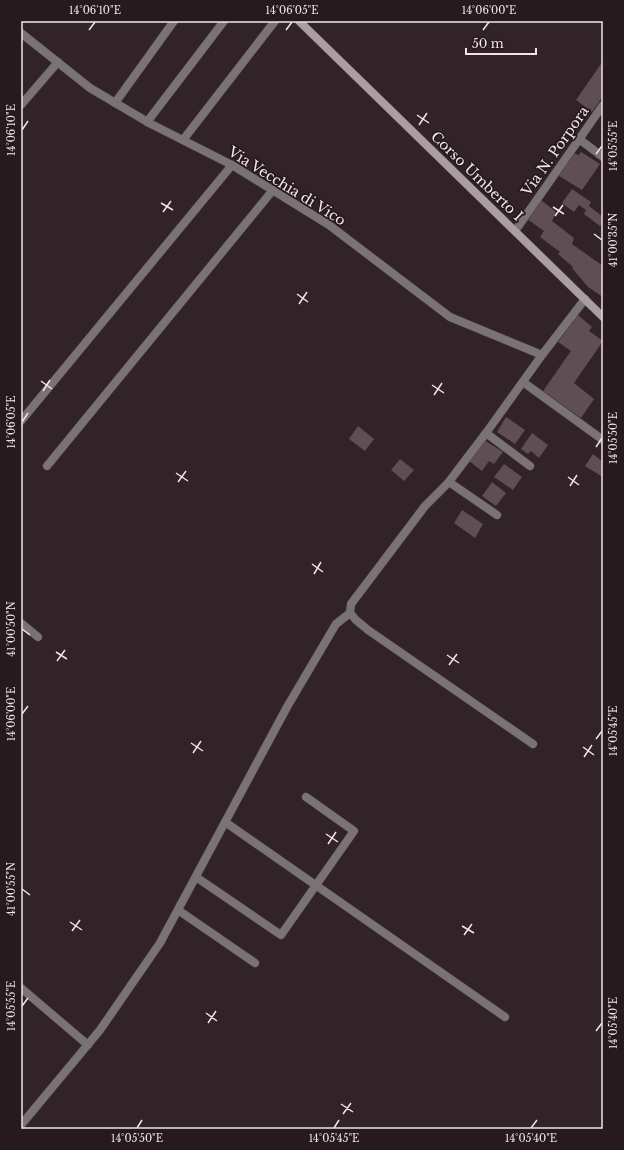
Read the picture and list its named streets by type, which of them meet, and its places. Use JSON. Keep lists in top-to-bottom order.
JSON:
{
  "streets": {
    "main road": ["Corso Umberto I"],
    "street": ["Via N. Porpora", "Via Vecchia di Vico"]
  },
  "crossings": [
    ["Via N. Porpora", "Corso Umberto I"]
  ],
  "scale_bar": "50 m",
  "coordinates": [
    "14°06'10\"E",
    "14°06'05\"E",
    "14°06'00\"E",
    "14°05'55\"E",
    "41°00'35\"N",
    "14°05'50\"E",
    "41°00'50\"N",
    "14°05'45\"E",
    "41°00'55\"N",
    "14°05'40\"E"
  ]
}
